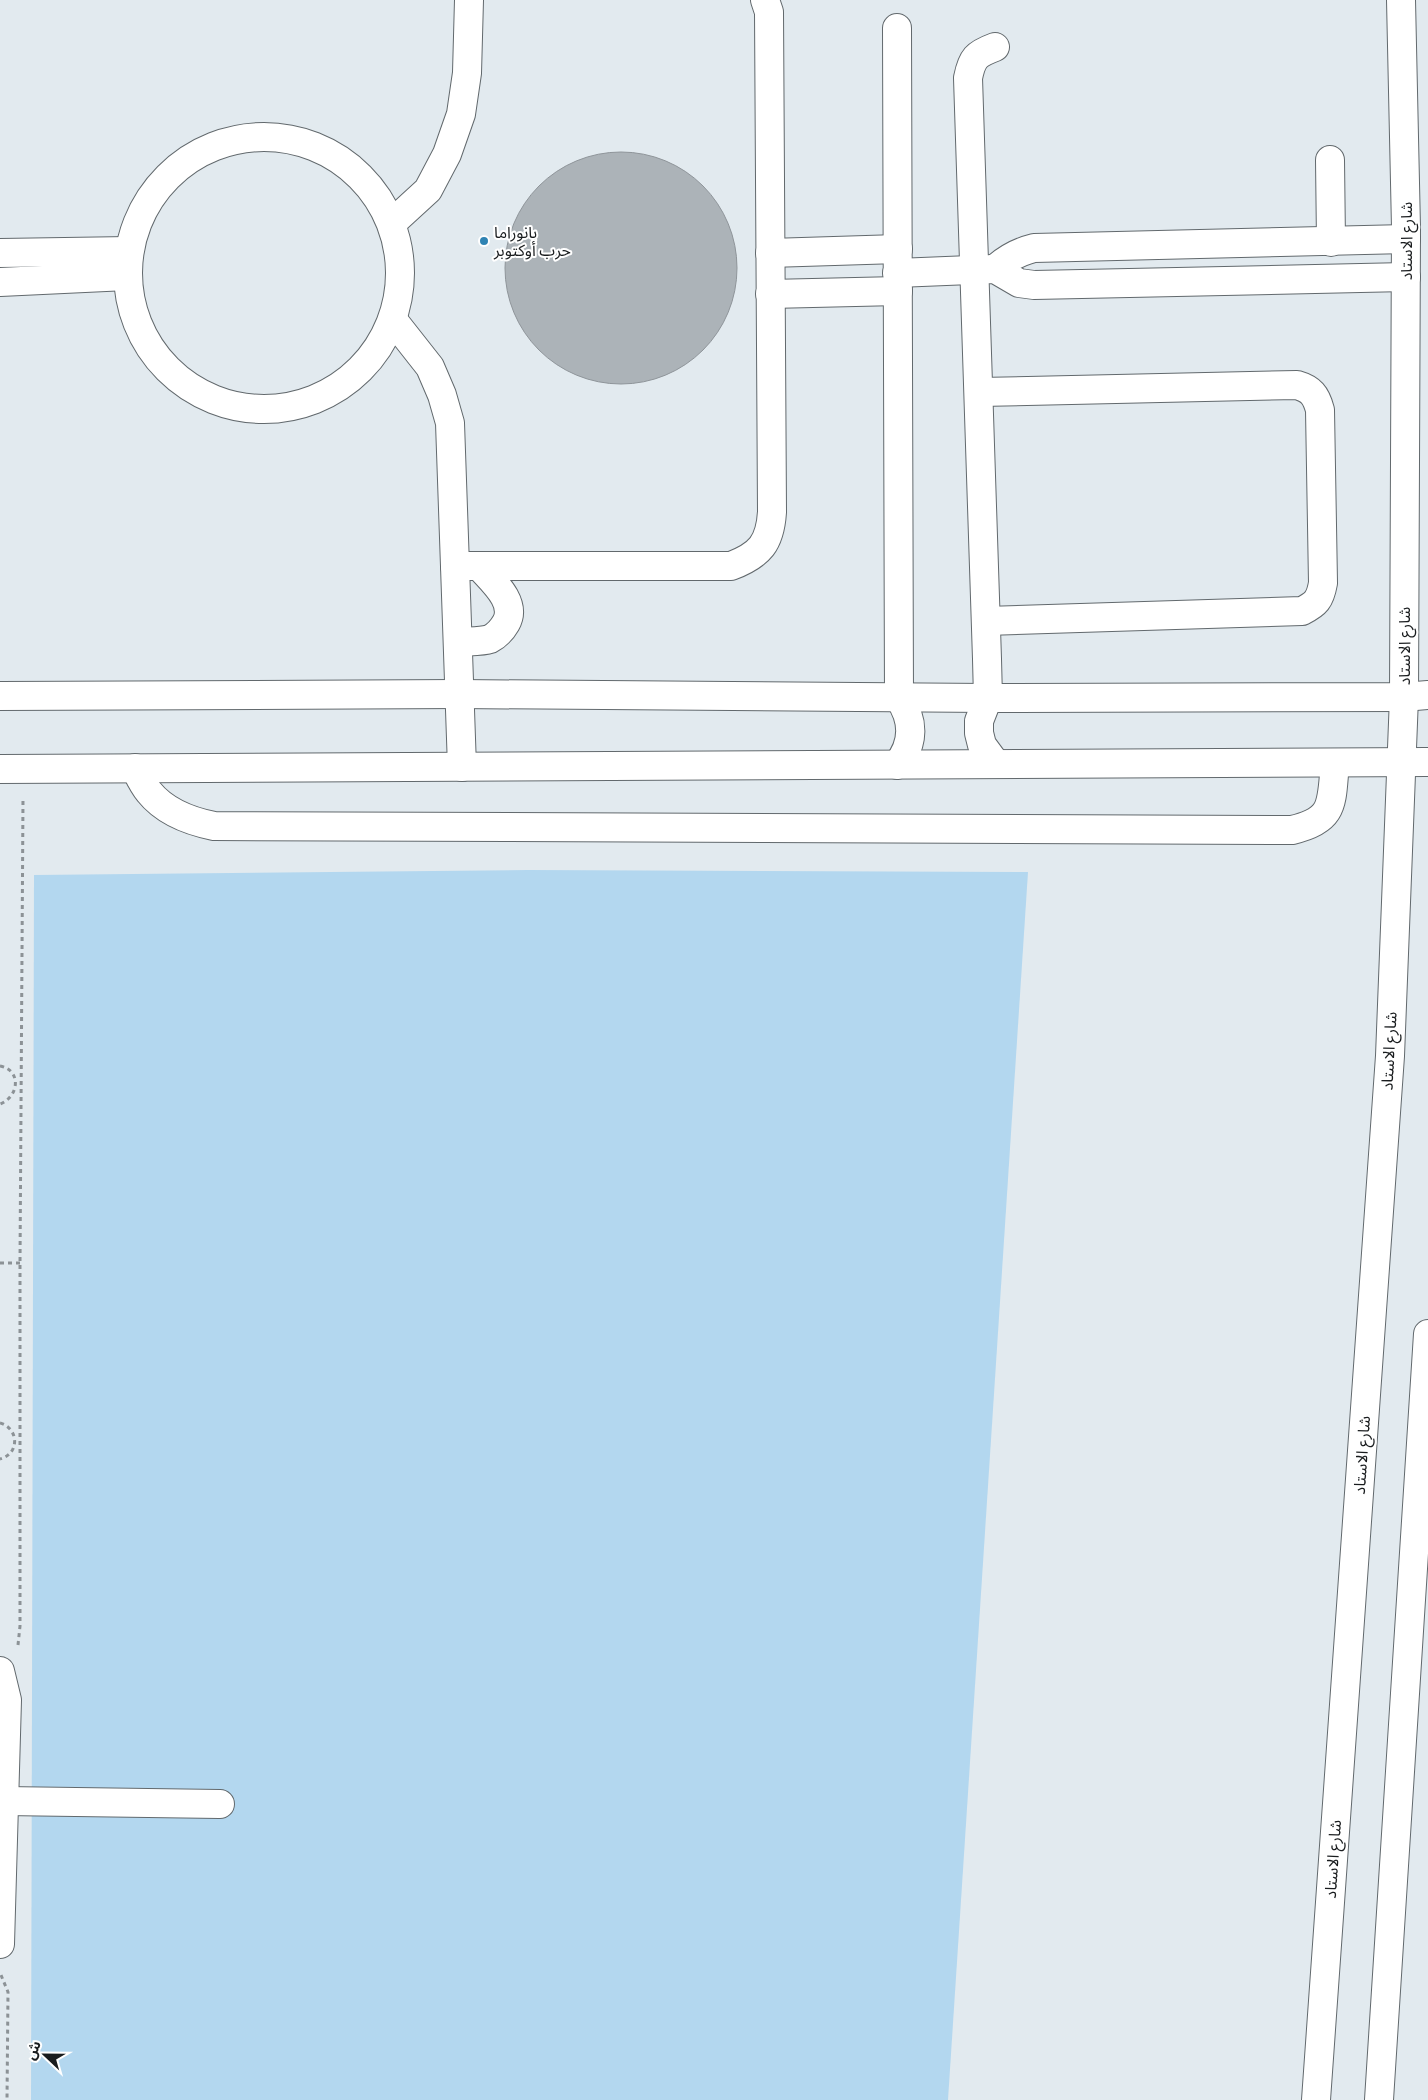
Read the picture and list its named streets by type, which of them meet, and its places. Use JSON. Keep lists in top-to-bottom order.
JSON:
{
  "streets": {
    "street": ["شارع الاستاد"]
  },
  "places": ["بانوراما حرب أوكتوبر"],
  "north": "left"
}
